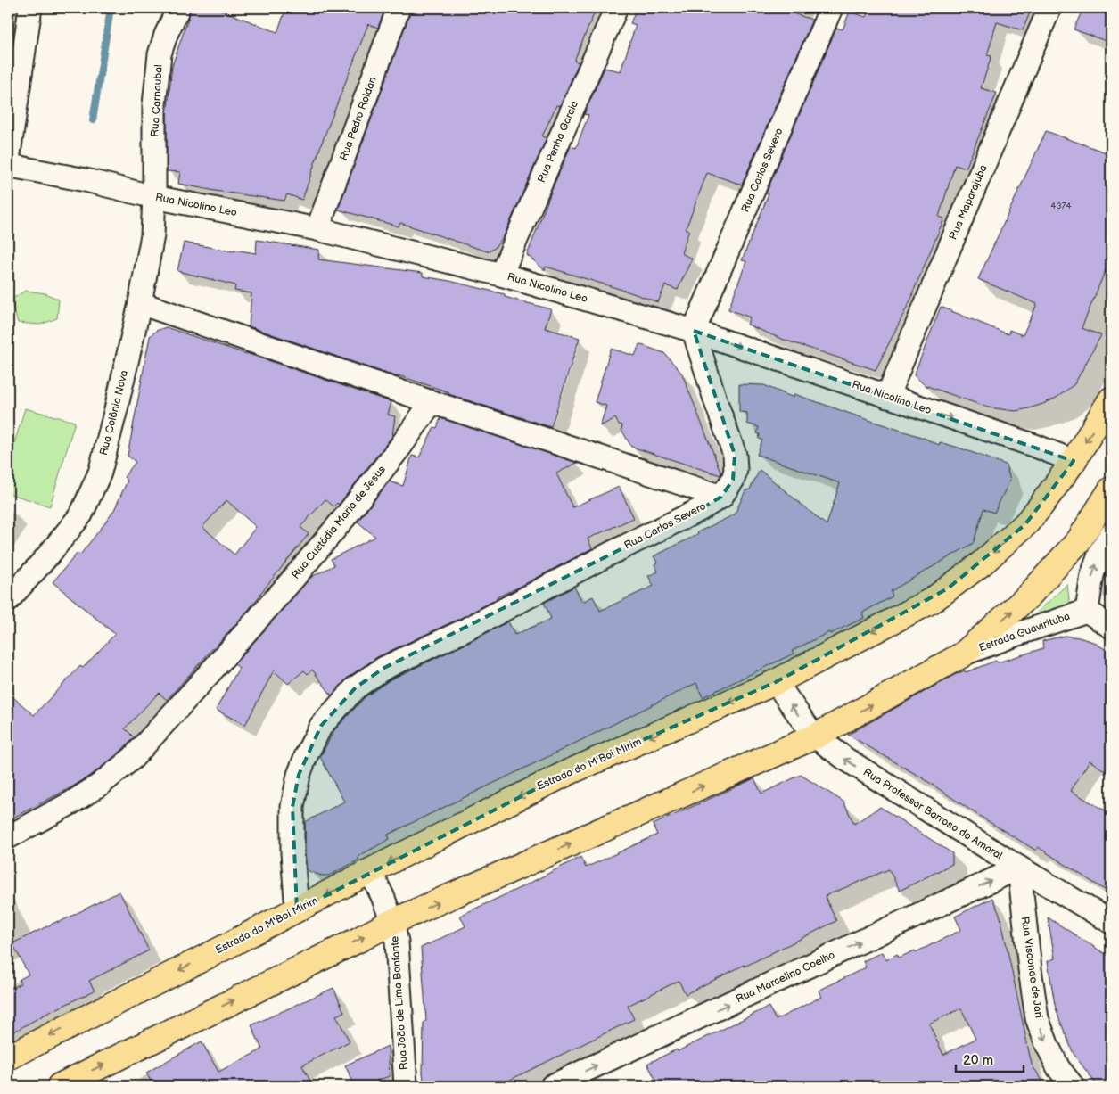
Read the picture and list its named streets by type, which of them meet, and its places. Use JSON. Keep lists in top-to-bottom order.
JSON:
{
  "streets": {
    "main road": ["Estrada do M'Boi Mirim"],
    "street": [
      "Rua Carnaubal",
      "Rua Pedro Roldan",
      "Rua Penha Garcia",
      "Rua Carlos Severo",
      "Rua Maparajuba",
      "Rua Nicolino Leo",
      "Rua Colônia Nova",
      "Rua Custódia Maria de Jesus",
      "Estrada Guavirituba",
      "Rua Professor Barroso do Amaral",
      "Rua Visconde de Jari",
      "Rua Marcelino Coelho",
      "Rua João de Lima Bonfante"
    ]
  },
  "crossings": [
    ["Rua Carnaubal", "Rua Nicolino Leo"],
    ["Rua Carnaubal", "Rua Colônia Nova"],
    ["Rua Pedro Roldan", "Rua Nicolino Leo"],
    ["Rua Penha Garcia", "Rua Nicolino Leo"],
    ["Rua Carlos Severo", "Rua Nicolino Leo"],
    ["Rua Carlos Severo", "Estrada do M'Boi Mirim"],
    ["Rua Maparajuba", "Rua Nicolino Leo"],
    ["Rua Nicolino Leo", "Rua Colônia Nova"],
    ["Rua Nicolino Leo", "Estrada do M'Boi Mirim"],
    ["Estrada do M'Boi Mirim", "Rua Professor Barroso do Amaral"],
    ["Estrada do M'Boi Mirim", "Rua João de Lima Bonfante"],
    ["Rua Professor Barroso do Amaral", "Rua Visconde de Jari"],
    ["Rua Professor Barroso do Amaral", "Rua Marcelino Coelho"],
    ["Rua Visconde de Jari", "Rua Marcelino Coelho"]
  ],
  "one_way": [
    "Rua Nicolino Leo",
    "Rua Professor Barroso do Amaral",
    "Rua Visconde de Jari",
    "Rua Marcelino Coelho"
  ],
  "house_numbers": ["4374"],
  "scale_bar": "20 m"
}
